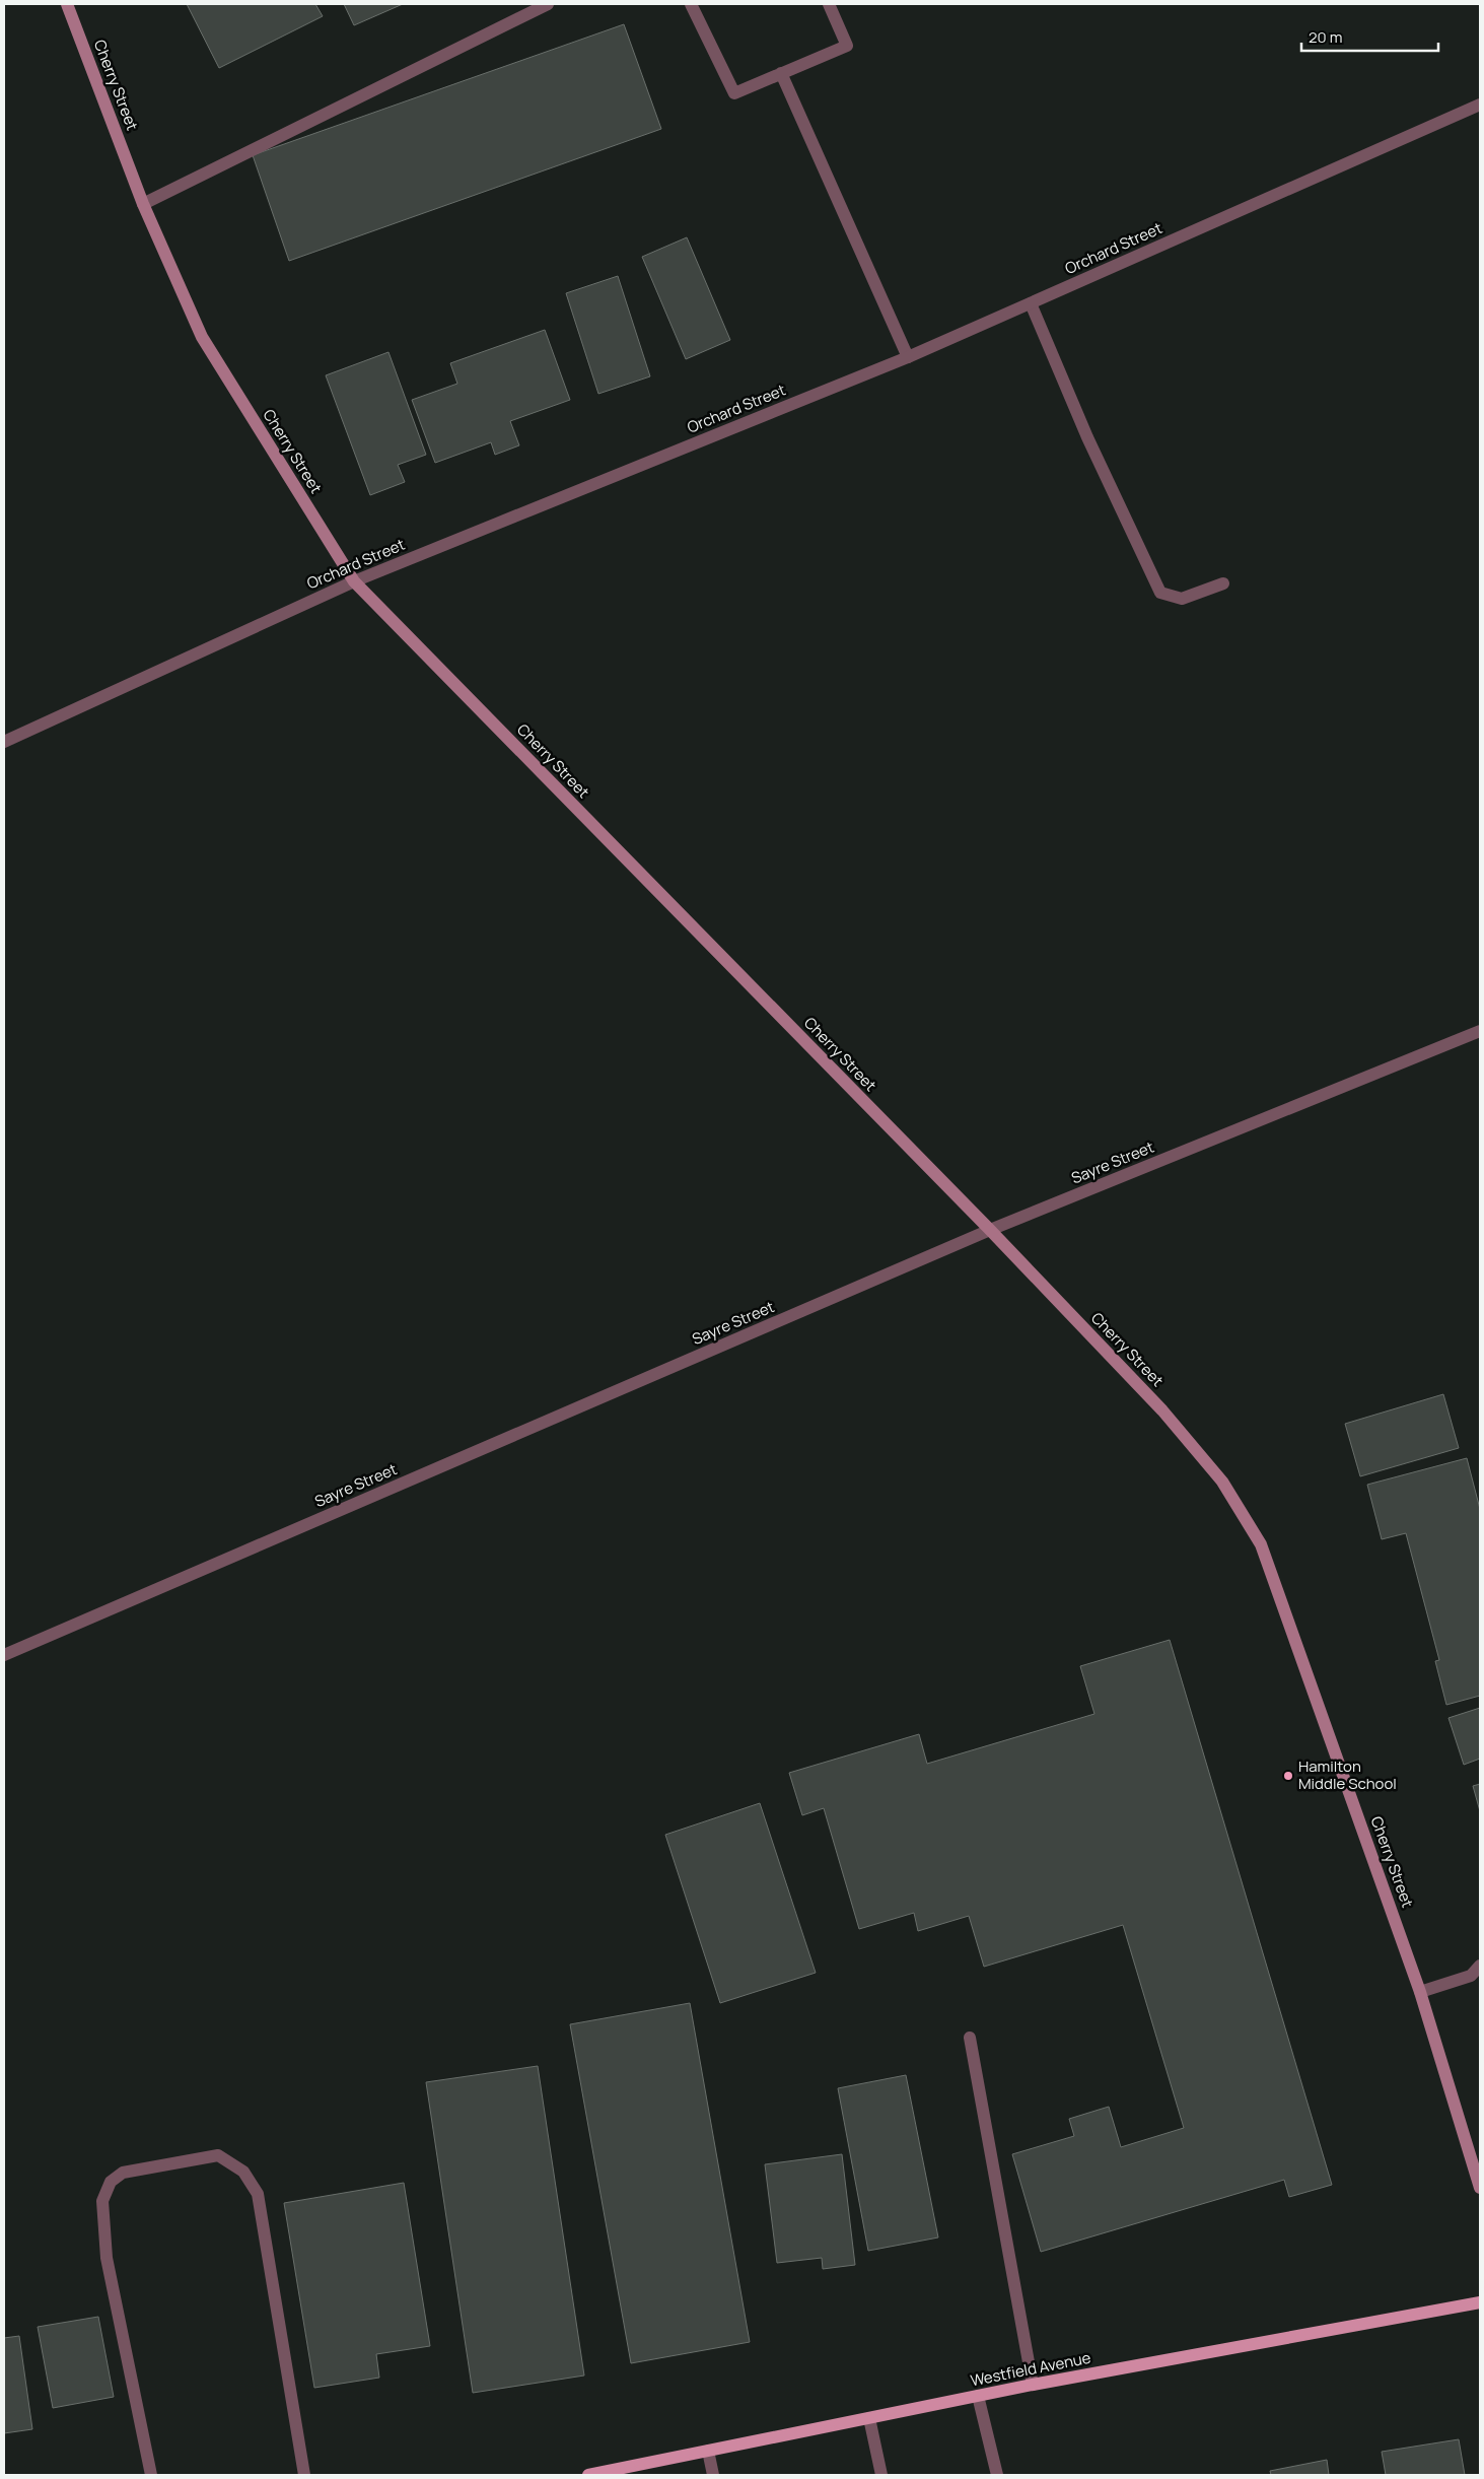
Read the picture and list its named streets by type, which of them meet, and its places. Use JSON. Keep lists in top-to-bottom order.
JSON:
{
  "streets": {
    "main road": ["Westfield Avenue"],
    "street": ["Cherry Street", "Orchard Street", "Sayre Street"]
  },
  "crossings": [
    ["Cherry Street", "Orchard Street"],
    ["Cherry Street", "Sayre Street"]
  ],
  "places": ["Hamilton Middle School"],
  "scale_bar": "20 m"
}
